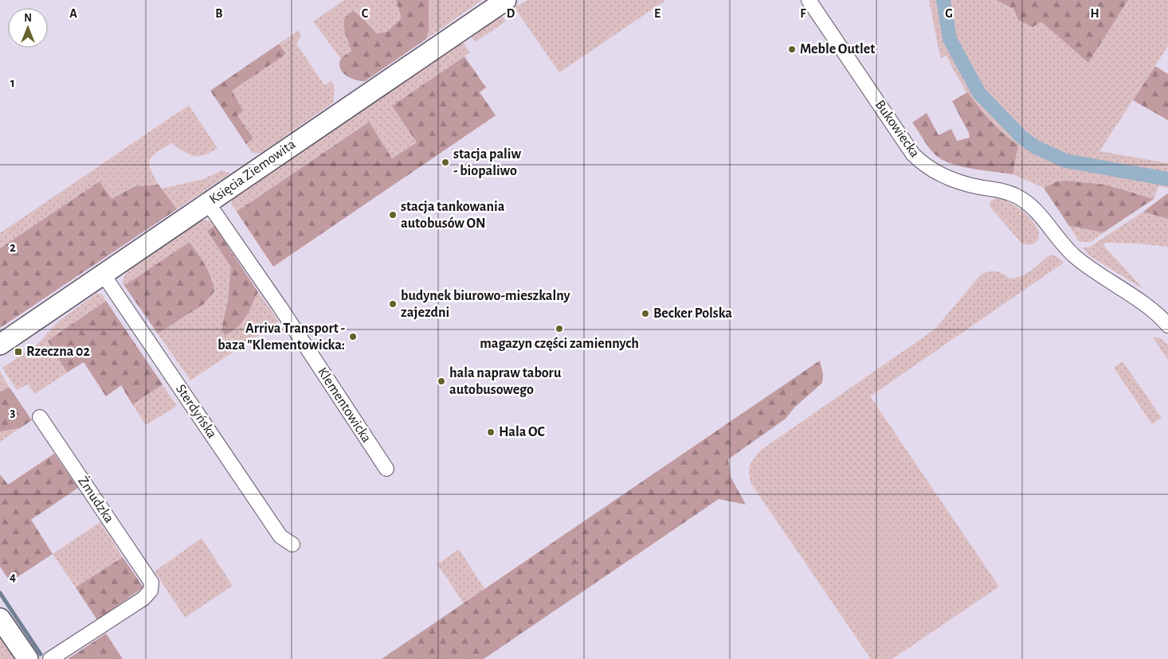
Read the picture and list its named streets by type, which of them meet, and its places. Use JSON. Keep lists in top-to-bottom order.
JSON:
{
  "streets": {
    "street": [
      "Bukowiecka",
      "Księcia Ziemowita",
      "Klementowicka",
      "Sterdyńska",
      "Żmudzka"
    ]
  },
  "crossings": [
    ["Księcia Ziemowita", "Klementowicka"],
    ["Księcia Ziemowita", "Sterdyńska"]
  ],
  "places": {
    "other": [
      "Meble Outlet",
      "stacja paliw - biopaliwo",
      "stacja tankowania autobusów ON",
      "budynek biurowo-mieszkalny zajezdni",
      "Becker Polska",
      "magazyn części zamiennych",
      "Arriva Transport - baza \"Klementowicka:",
      "hala napraw taboru autobusowego",
      "Hala OC"
    ],
    "transit": ["Rzeczna 02"]
  },
  "north": "top",
  "grid": {
    "columns": [
      "A",
      "B",
      "C",
      "D",
      "E",
      "F",
      "G",
      "H"
    ],
    "rows": [
      "1",
      "2",
      "3",
      "4"
    ]
  }
}
